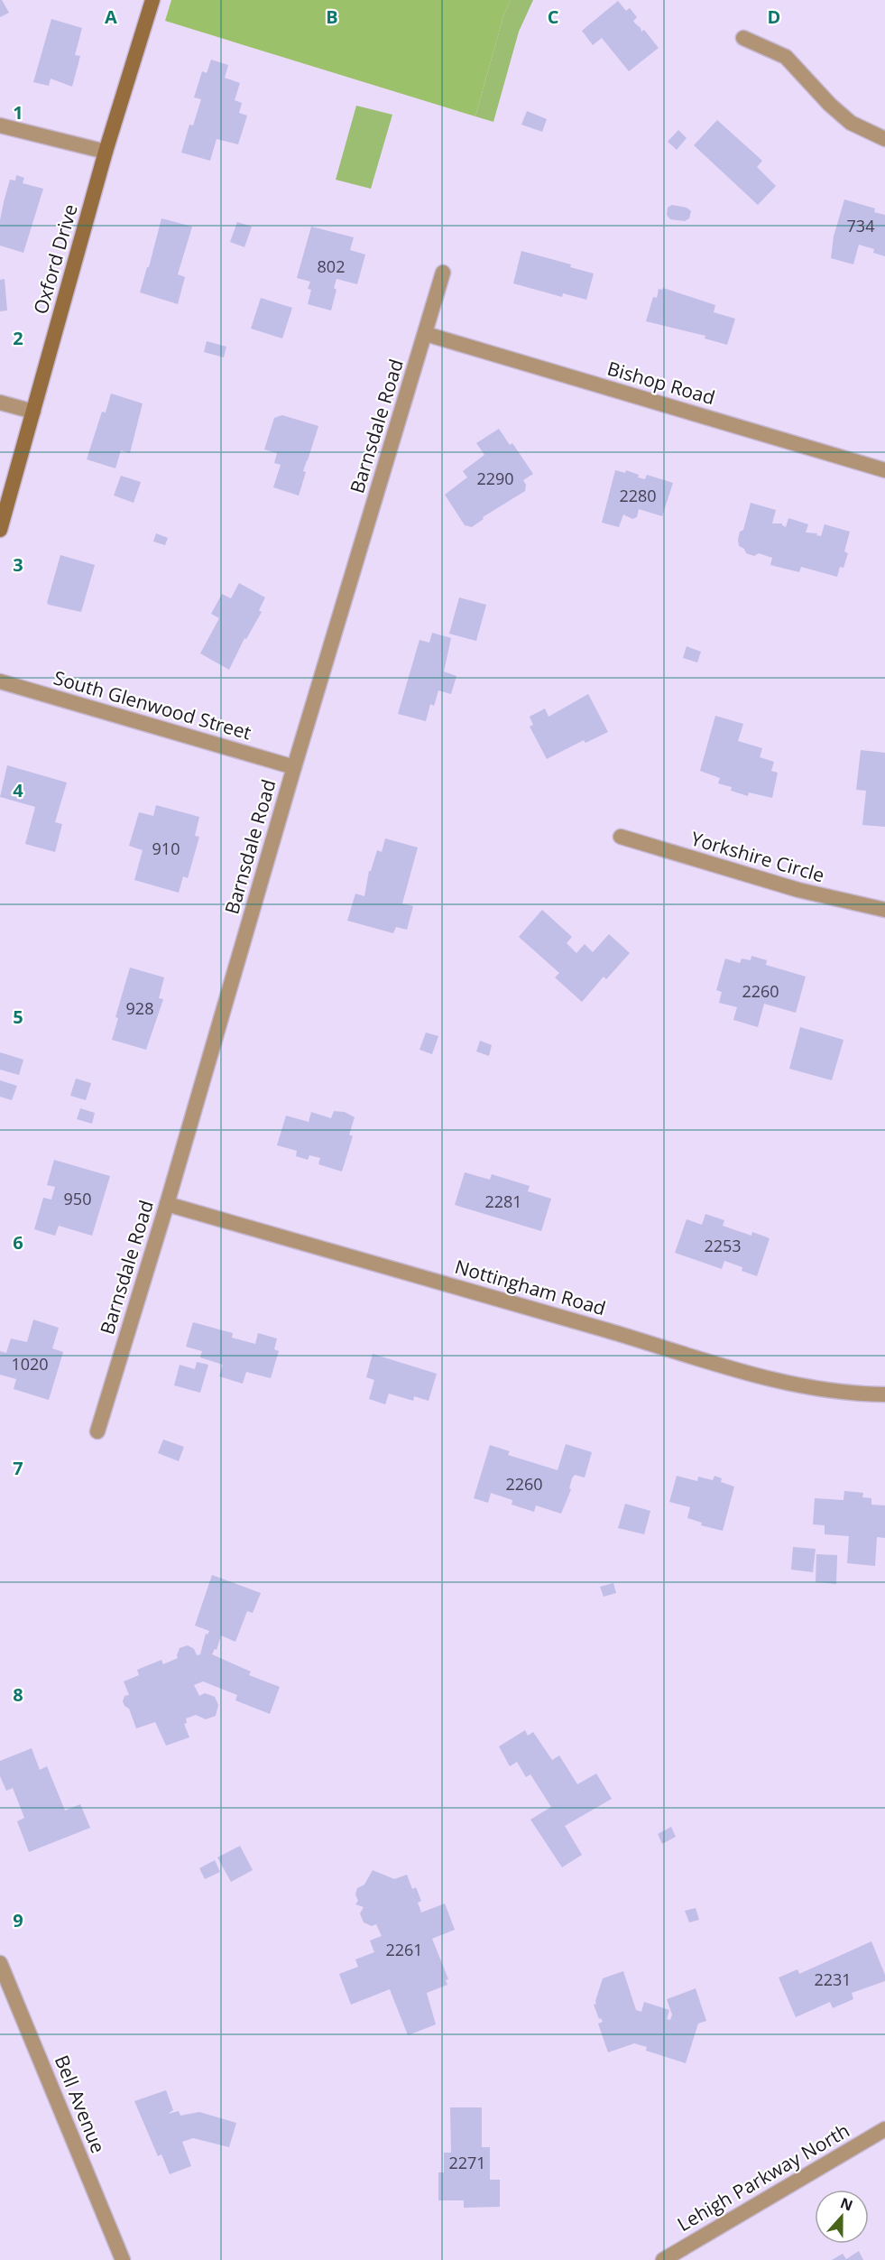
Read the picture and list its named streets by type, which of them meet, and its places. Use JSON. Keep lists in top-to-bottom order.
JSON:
{
  "streets": {
    "main road": ["Oxford Drive"],
    "street": [
      "Bishop Road",
      "Barnsdale Road",
      "South Glenwood Street",
      "Yorkshire Circle",
      "Nottingham Road",
      "Bell Avenue",
      "Lehigh Parkway North"
    ]
  },
  "crossings": [
    ["Bishop Road", "Barnsdale Road"],
    ["Barnsdale Road", "South Glenwood Street"],
    ["Barnsdale Road", "Nottingham Road"]
  ],
  "house_numbers": [
    "734",
    "802",
    "2290",
    "2280",
    "910",
    "2260",
    "928",
    "950",
    "2281",
    "2253",
    "1020",
    "2260",
    "2261",
    "2231",
    "2271"
  ],
  "north": "top",
  "grid": {
    "columns": [
      "A",
      "B",
      "C",
      "D"
    ],
    "rows": [
      "1",
      "2",
      "3",
      "4",
      "5",
      "6",
      "7",
      "8",
      "9"
    ]
  }
}
